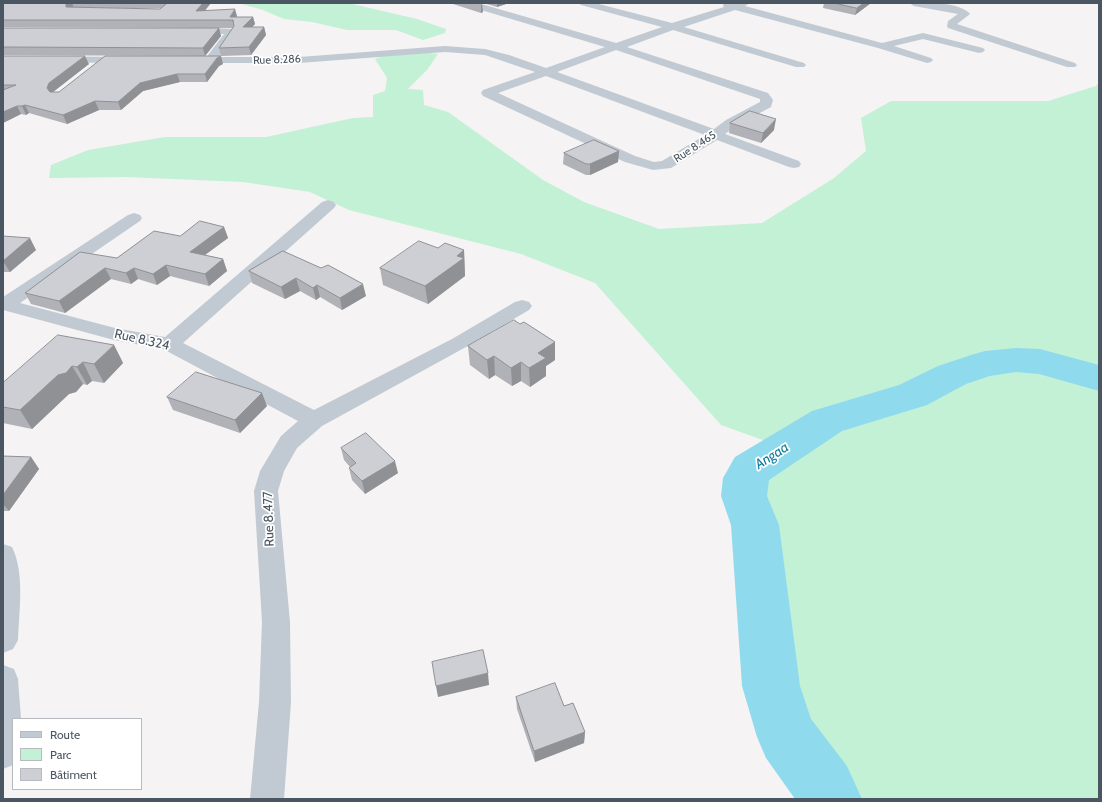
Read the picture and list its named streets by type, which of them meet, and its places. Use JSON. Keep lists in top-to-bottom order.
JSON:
{
  "streets": {
    "street": [
      "Rue 8.286",
      "Rue 8.465",
      "Rue 8.324",
      "Rue 8.477"
    ]
  },
  "crossings": [
    ["Rue 8.286", "Rue 8.465"],
    ["Rue 8.324", "Rue 8.477"]
  ],
  "water": ["Angaa"],
  "legend": ["Route", "Parc", "Bâtiment"]
}
